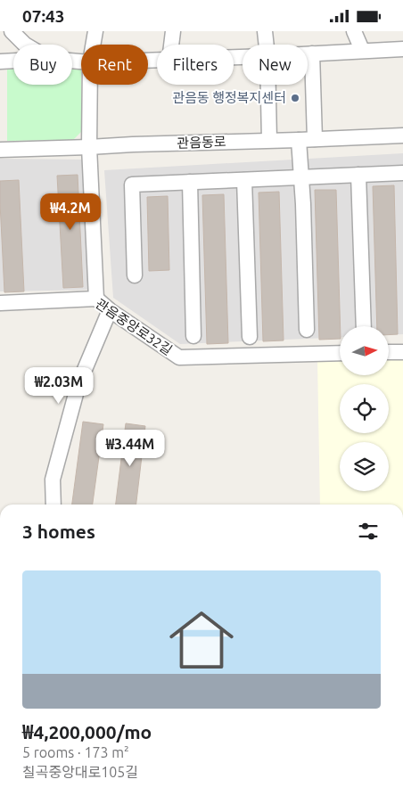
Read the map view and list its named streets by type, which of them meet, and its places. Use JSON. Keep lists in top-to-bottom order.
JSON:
{
  "streets": {
    "street": ["관음동로", "관음중앙로32길"]
  },
  "places": ["관음동 행정복지센터"],
  "north": "right",
  "page": {
    "status": "07:43",
    "chip": [
      "Buy",
      "Rent",
      "Filters",
      "New"
    ],
    "price": ["₩4.2M", "₩2.03M", "₩3.44M"],
    "heading": "3 homes",
    "list": [
      {
        "name": "₩4,200,000/mo",
        "note": "5 rooms · 173 m² · 칠곡중앙대로105길"
      }
    ]
  }
}
